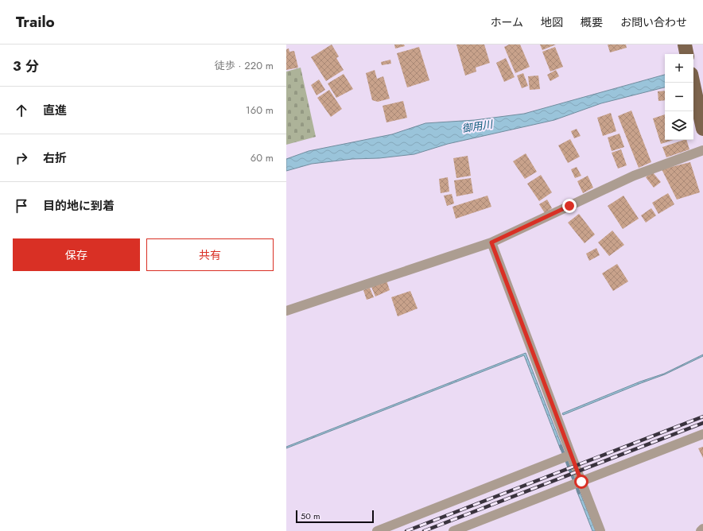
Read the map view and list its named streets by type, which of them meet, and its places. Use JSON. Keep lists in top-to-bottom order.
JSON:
{
  "water": ["御用川"],
  "scale_bar": "50 m",
  "page": {
    "header": "Trailo",
    "nav": [
      "ホーム",
      "地図",
      "概要",
      "お問い合わせ"
    ],
    "heading": ["3 分", "徒歩 · 220 m"],
    "map_buttons": ["+", "−"],
    "list": [
      ["直進", "160 m"],
      ["右折", "60 m"],
      "目的地に到着"
    ],
    "buttons": ["保存", "共有"],
    "scale": "50 m"
  }
}
